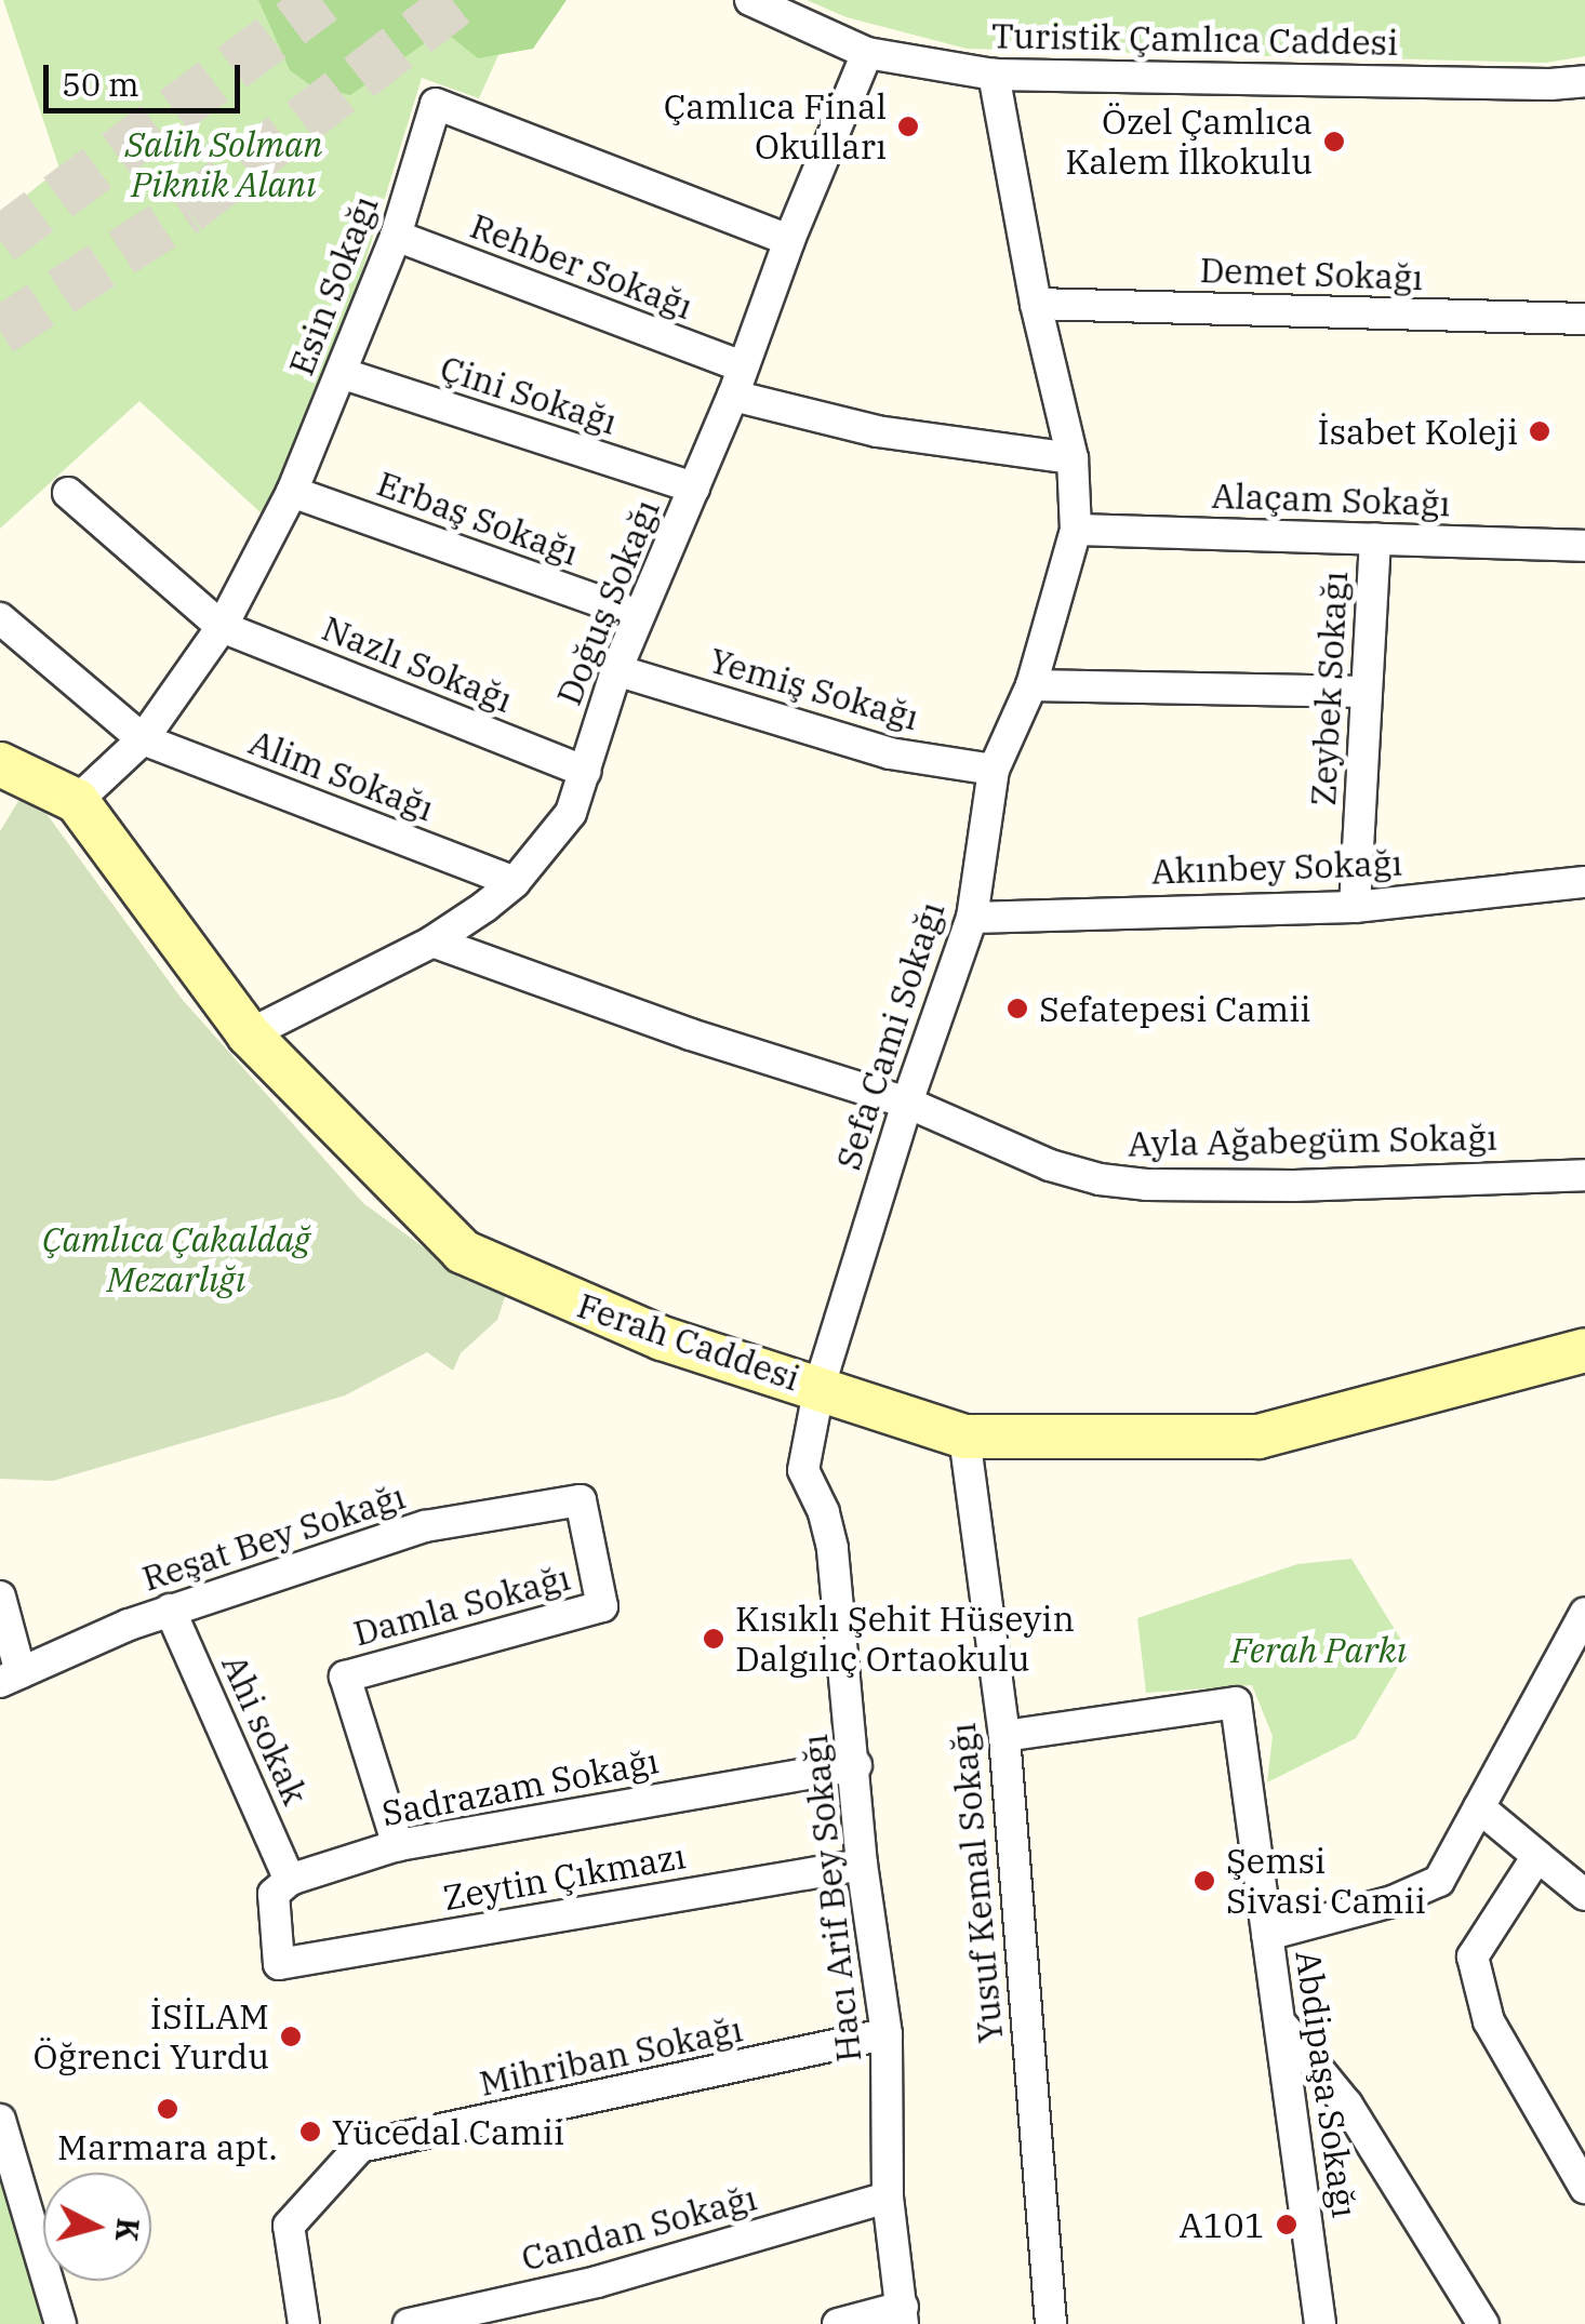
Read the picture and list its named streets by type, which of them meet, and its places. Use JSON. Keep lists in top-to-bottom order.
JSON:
{
  "streets": {
    "street": [
      "Turistik Çamlıca Caddesi",
      "Rehber Sokağı",
      "Demet Sokağı",
      "Esin Sokağı",
      "Çini Sokağı",
      "Alaçam Sokağı",
      "Erbaş Sokağı",
      "Doğuş Sokağı",
      "Nazlı Sokağı",
      "Yemiş Sokağı",
      "Zeybek Sokağı",
      "Alim Sokağı",
      "Akınbey Sokağı",
      "Sefa Cami Sokağı",
      "Ayla Ağabegüm Sokağı",
      "Ferah Caddesi",
      "Reşat Bey Sokağı",
      "Damla Sokağı",
      "Ahi sokak",
      "Sadrazam Sokağı",
      "Zeytin Çıkmazı",
      "Yusuf Kemal Sokağı",
      "Hacı Arif Bey Sokağı",
      "Mihriban Sokağı",
      "Abdipaşa Sokağı",
      "Candan Sokağı"
    ]
  },
  "crossings": [
    ["Turistik Çamlıca Caddesi", "Doğuş Sokağı"],
    ["Turistik Çamlıca Caddesi", "Sefa Cami Sokağı"],
    ["Rehber Sokağı", "Esin Sokağı"],
    ["Rehber Sokağı", "Doğuş Sokağı"],
    ["Rehber Sokağı", "Sefa Cami Sokağı"],
    ["Demet Sokağı", "Sefa Cami Sokağı"],
    ["Esin Sokağı", "Çini Sokağı"],
    ["Esin Sokağı", "Erbaş Sokağı"],
    ["Esin Sokağı", "Doğuş Sokağı"],
    ["Esin Sokağı", "Nazlı Sokağı"],
    ["Esin Sokağı", "Alim Sokağı"],
    ["Esin Sokağı", "Ferah Caddesi"],
    ["Çini Sokağı", "Doğuş Sokağı"],
    ["Alaçam Sokağı", "Zeybek Sokağı"],
    ["Alaçam Sokağı", "Sefa Cami Sokağı"],
    ["Erbaş Sokağı", "Doğuş Sokağı"],
    ["Doğuş Sokağı", "Nazlı Sokağı"],
    ["Doğuş Sokağı", "Yemiş Sokağı"],
    ["Doğuş Sokağı", "Alim Sokağı"],
    ["Doğuş Sokağı", "Ayla Ağabegüm Sokağı"],
    ["Doğuş Sokağı", "Ferah Caddesi"],
    ["Yemiş Sokağı", "Sefa Cami Sokağı"],
    ["Zeybek Sokağı", "Akınbey Sokağı"],
    ["Akınbey Sokağı", "Sefa Cami Sokağı"],
    ["Sefa Cami Sokağı", "Ayla Ağabegüm Sokağı"],
    ["Sefa Cami Sokağı", "Ferah Caddesi"],
    ["Sefa Cami Sokağı", "Hacı Arif Bey Sokağı"],
    ["Ferah Caddesi", "Yusuf Kemal Sokağı"],
    ["Reşat Bey Sokağı", "Damla Sokağı"],
    ["Reşat Bey Sokağı", "Ahi sokak"],
    ["Damla Sokağı", "Sadrazam Sokağı"],
    ["Ahi sokak", "Sadrazam Sokağı"],
    ["Ahi sokak", "Zeytin Çıkmazı"],
    ["Sadrazam Sokağı", "Zeytin Çıkmazı"],
    ["Sadrazam Sokağı", "Hacı Arif Bey Sokağı"],
    ["Zeytin Çıkmazı", "Hacı Arif Bey Sokağı"],
    ["Yusuf Kemal Sokağı", "Abdipaşa Sokağı"],
    ["Hacı Arif Bey Sokağı", "Mihriban Sokağı"],
    ["Hacı Arif Bey Sokağı", "Candan Sokağı"]
  ],
  "parks": ["Salih Solman Piknik Alanı", "Çamlıca Çakaldağ Mezarlığı", "Ferah Parkı"],
  "places": [
    "Çamlıca Final Okulları",
    "Özel Çamlıca Kalem İlkokulu",
    "İsabet Koleji",
    "Sefatepesi Camii",
    "Kısıklı Şehit Hüseyin Dalgılıç Ortaokulu",
    "Şemsi Sivasi Camii",
    "İSİLAM Öğrenci Yurdu",
    "Marmara apt.",
    "Yücedal Camii",
    "A101"
  ],
  "scale_bar": "50 m",
  "north": "right"
}
